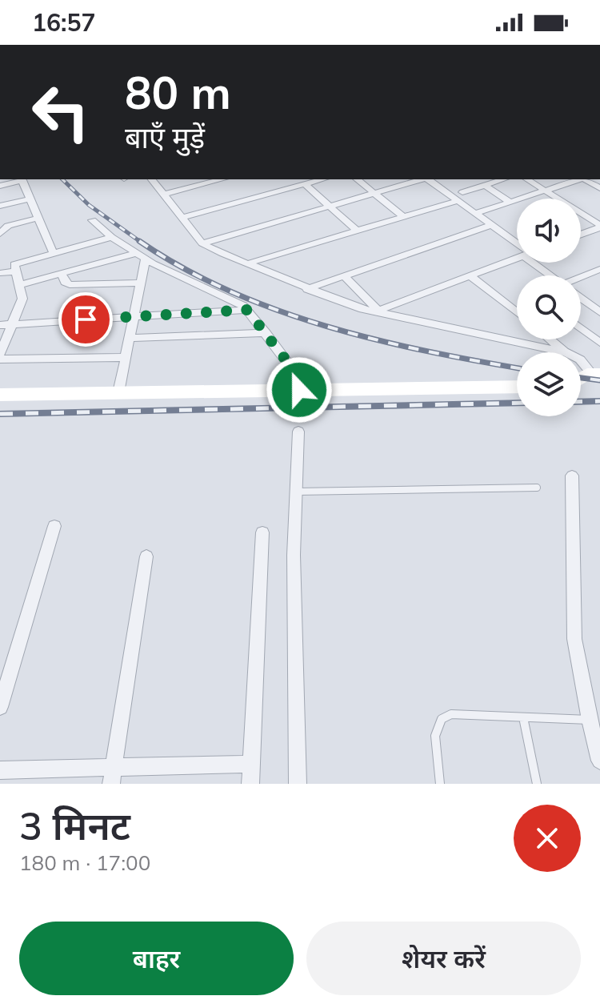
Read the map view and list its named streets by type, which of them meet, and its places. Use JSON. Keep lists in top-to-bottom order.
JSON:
{
  "page": {
    "status": "16:57",
    "turn": ["80 m", "बाएँ मुड़ें"],
    "heading": ["3 मिनट", "180 m · 17:00"],
    "buttons": ["बाहर", "शेयर करें"]
  }
}
